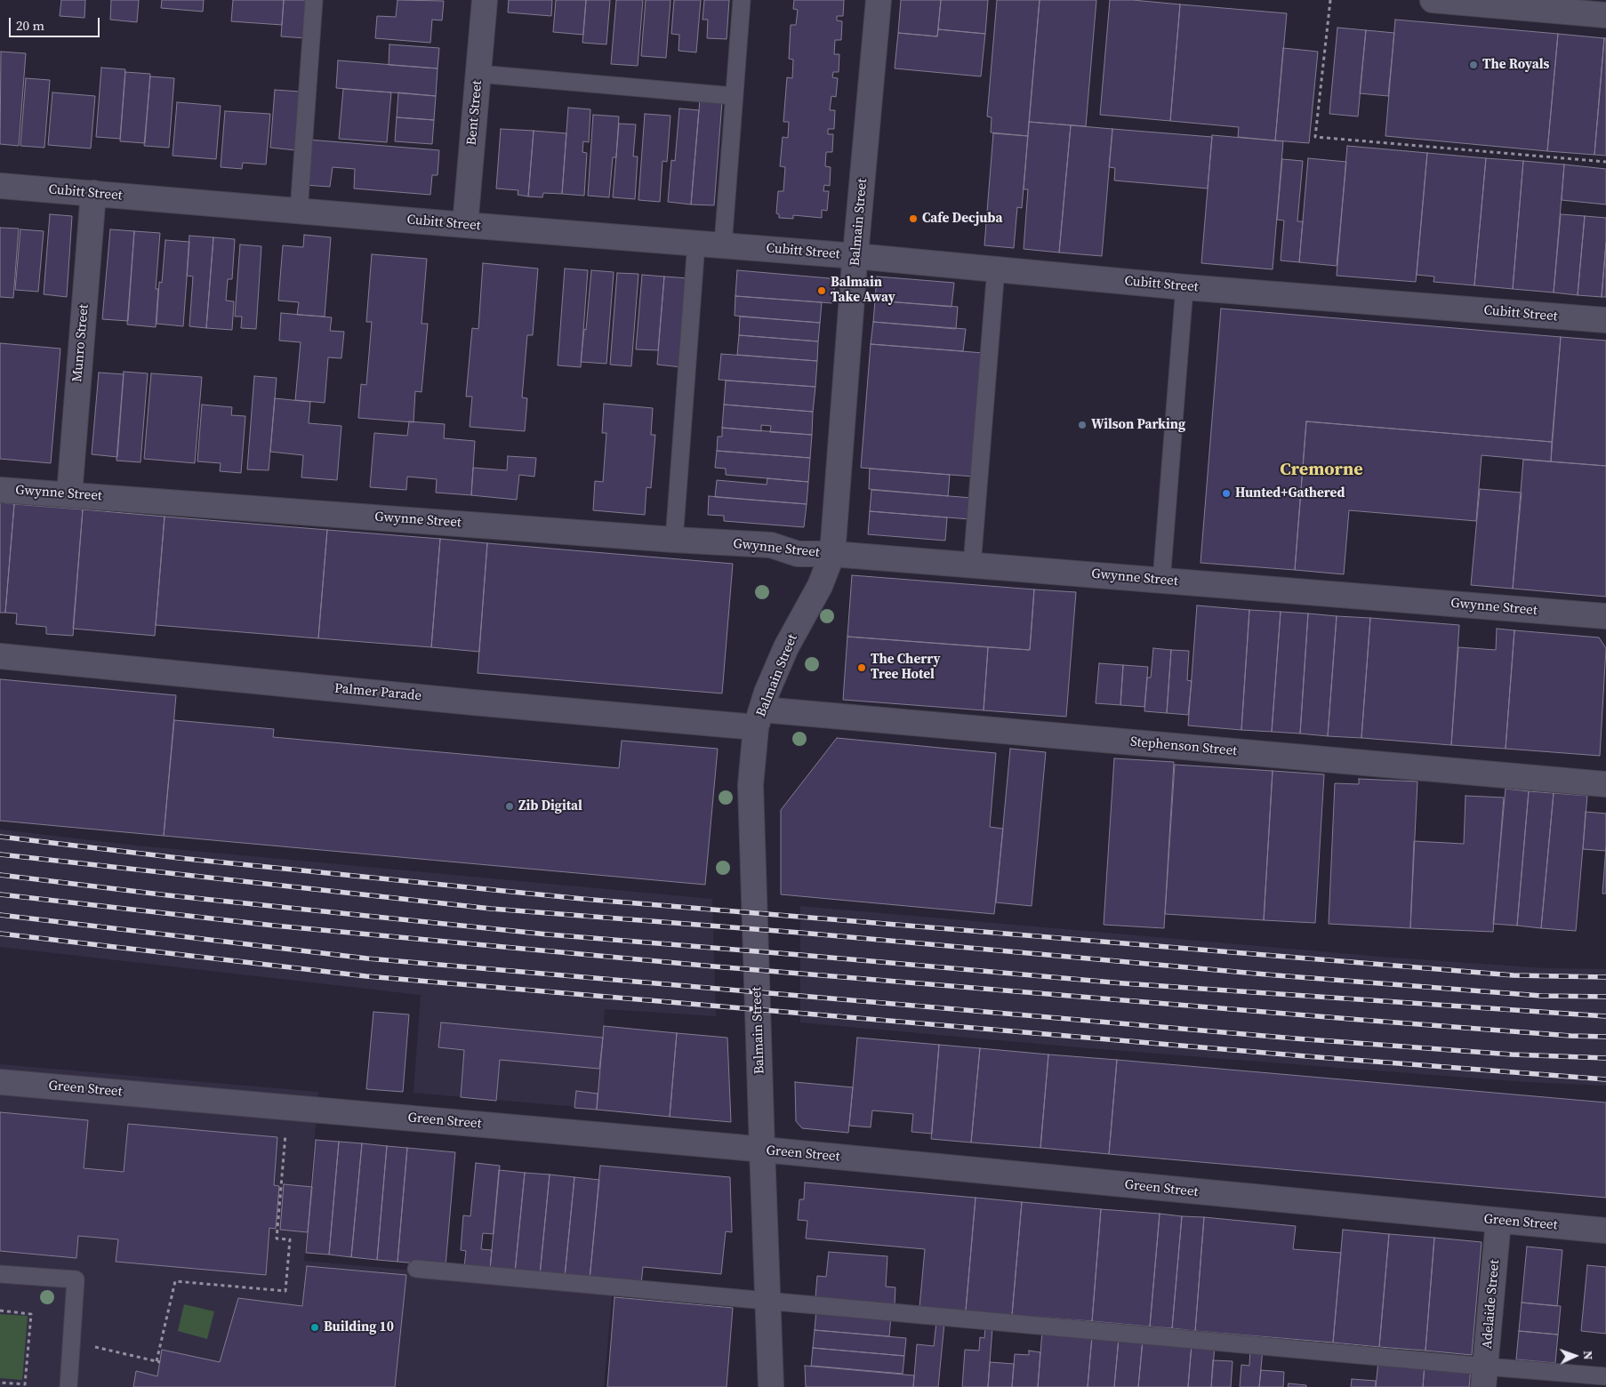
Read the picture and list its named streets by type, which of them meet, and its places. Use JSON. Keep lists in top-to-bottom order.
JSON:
{
  "streets": {
    "street": [
      "Bent Street",
      "Cubitt Street",
      "Balmain Street",
      "Munro Street",
      "Gwynne Street",
      "Palmer Parade",
      "Stephenson Street",
      "Green Street",
      "Adelaide Street"
    ]
  },
  "crossings": [
    ["Bent Street", "Cubitt Street"],
    ["Cubitt Street", "Balmain Street"],
    ["Cubitt Street", "Munro Street"],
    ["Balmain Street", "Gwynne Street"],
    ["Balmain Street", "Palmer Parade"],
    ["Balmain Street", "Stephenson Street"],
    ["Balmain Street", "Green Street"],
    ["Munro Street", "Gwynne Street"],
    ["Palmer Parade", "Stephenson Street"],
    ["Green Street", "Adelaide Street"]
  ],
  "districts": ["Cremorne"],
  "places": [
    "The Royals",
    "Cafe Decjuba",
    "Balmain Take Away",
    "Wilson Parking",
    "Hunted+Gathered",
    "The Cherry Tree Hotel",
    "Zib Digital",
    "Building 10"
  ],
  "scale_bar": "20 m",
  "north": "right"
}
